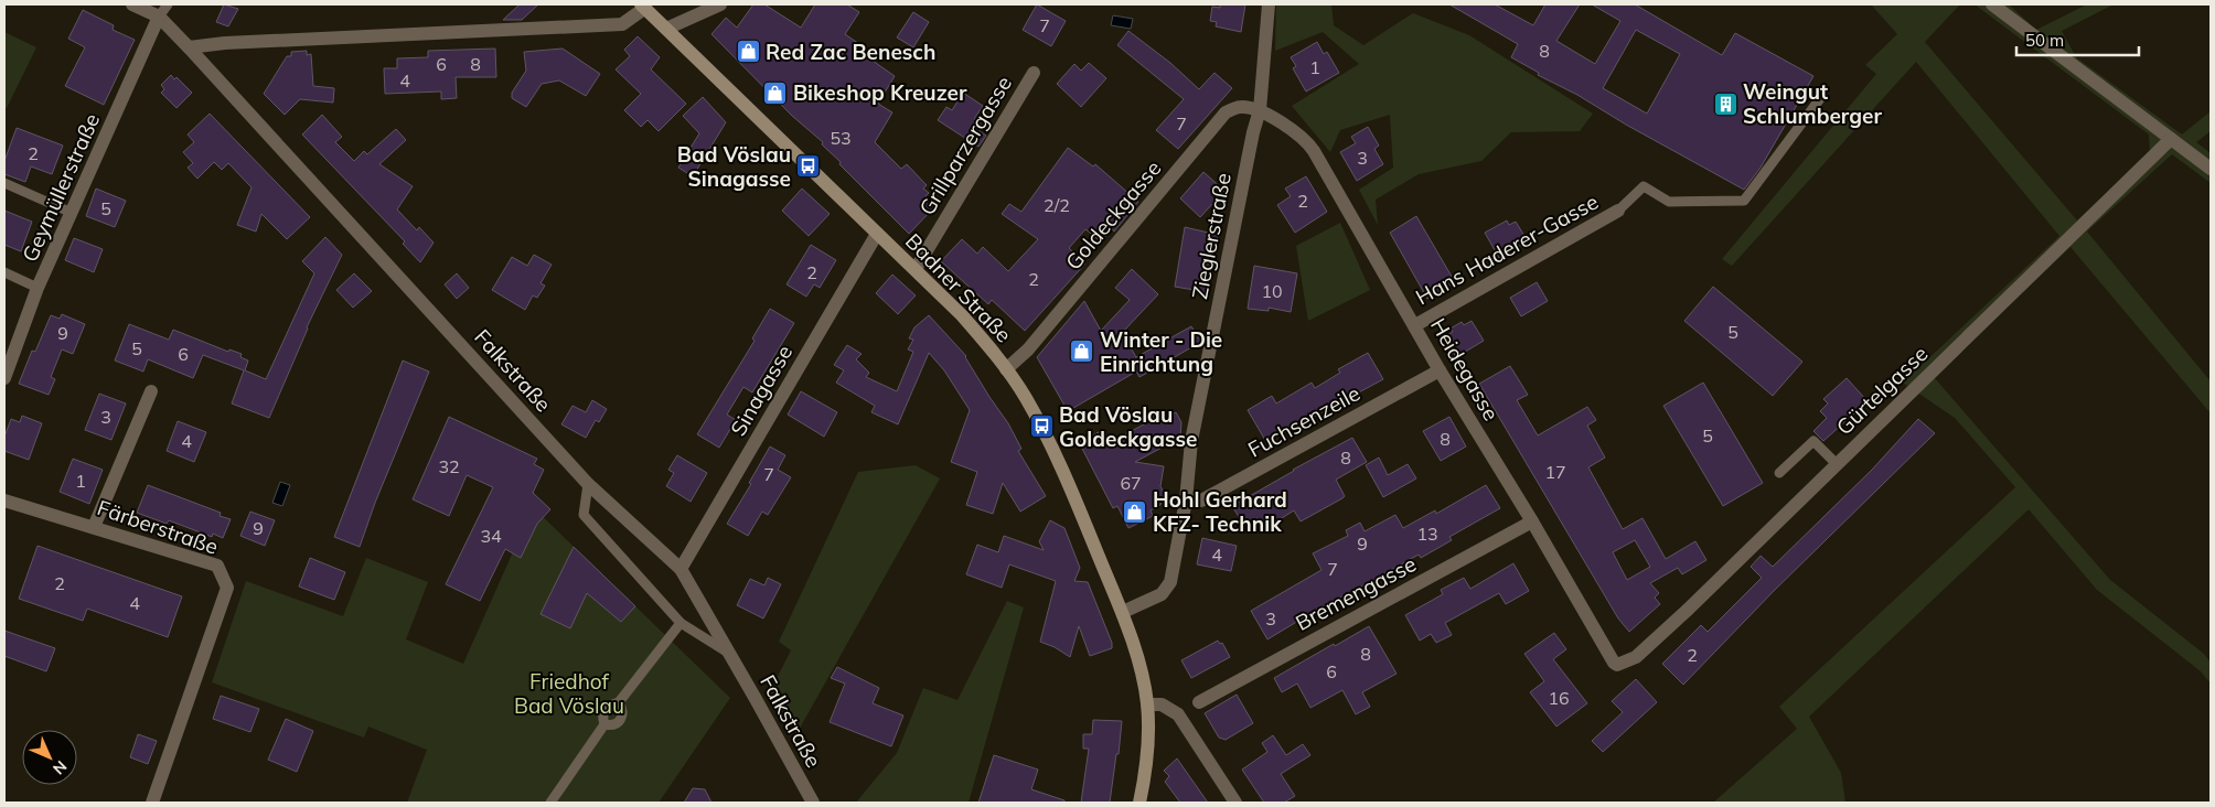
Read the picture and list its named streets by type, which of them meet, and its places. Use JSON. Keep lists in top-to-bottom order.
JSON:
{
  "streets": {
    "street": [
      "Grillparzergasse",
      "Geymüllerstraße",
      "Goldeckgasse",
      "Zieglerstraße",
      "Hans Haderer-Gasse",
      "Badner Straße",
      "Heidegasse",
      "Falkstraße",
      "Sinagasse",
      "Gürtelgasse",
      "Fuchsenzeile",
      "Färberstraße",
      "Bremengasse"
    ]
  },
  "crossings": [
    ["Grillparzergasse", "Badner Straße"],
    ["Geymüllerstraße", "Falkstraße"],
    ["Goldeckgasse", "Zieglerstraße"],
    ["Goldeckgasse", "Badner Straße"],
    ["Goldeckgasse", "Heidegasse"],
    ["Zieglerstraße", "Badner Straße"],
    ["Zieglerstraße", "Heidegasse"],
    ["Zieglerstraße", "Fuchsenzeile"],
    ["Hans Haderer-Gasse", "Heidegasse"],
    ["Badner Straße", "Sinagasse"],
    ["Heidegasse", "Gürtelgasse"],
    ["Heidegasse", "Fuchsenzeile"],
    ["Heidegasse", "Bremengasse"],
    ["Falkstraße", "Sinagasse"]
  ],
  "parks": ["Friedhof Bad Vöslau"],
  "places": {
    "shop": [
      "Red Zac Benesch",
      "Bikeshop Kreuzer",
      "Winter - Die Einrichtung",
      "Hohl Gerhard KFZ- Technik"
    ],
    "building": ["Weingut Schlumberger"],
    "bus stop": ["Bad Vöslau Sinagasse", "Bad Vöslau Goldeckgasse"]
  },
  "house_numbers": [
    "7",
    "8",
    "6",
    "8",
    "1",
    "4",
    "7",
    "53",
    "2",
    "3",
    "2",
    "2/2",
    "5",
    "2",
    "2",
    "10",
    "5",
    "9",
    "5",
    "6",
    "3",
    "5",
    "8",
    "4",
    "8",
    "32",
    "17",
    "7",
    "1",
    "67",
    "9",
    "13",
    "34",
    "9",
    "4",
    "7",
    "2",
    "4",
    "3",
    "8",
    "2",
    "6",
    "16"
  ],
  "scale_bar": "50 m",
  "north": "bottom right"
}
